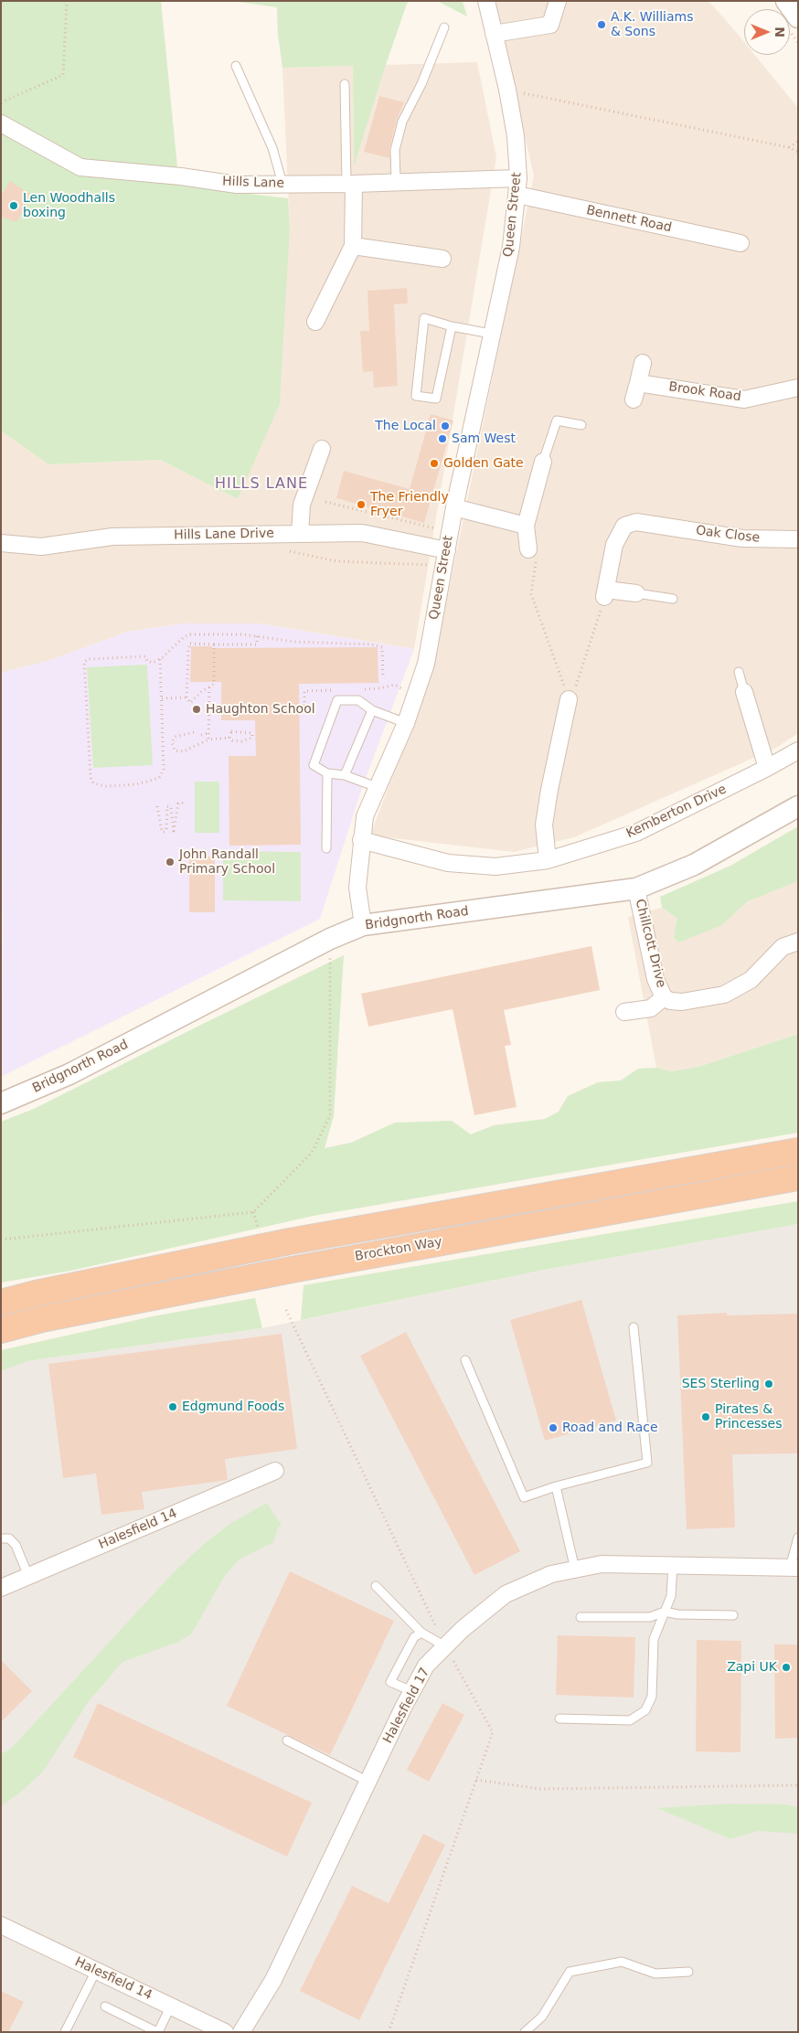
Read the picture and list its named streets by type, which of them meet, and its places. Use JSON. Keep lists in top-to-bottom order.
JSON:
{
  "streets": {
    "highway": ["Brockton Way"],
    "street": [
      "Hills Lane",
      "Queen Street",
      "Bennett Road",
      "Brook Road",
      "Hills Lane Drive",
      "Oak Close",
      "Kemberton Drive",
      "Bridgnorth Road",
      "Chillcott Drive",
      "Halesfield 14",
      "Halesfield 17"
    ]
  },
  "crossings": [
    ["Hills Lane", "Queen Street"],
    ["Queen Street", "Bennett Road"],
    ["Queen Street", "Hills Lane Drive"],
    ["Queen Street", "Kemberton Drive"],
    ["Queen Street", "Bridgnorth Road"],
    ["Bridgnorth Road", "Chillcott Drive"]
  ],
  "districts": ["HILLS LANE"],
  "places": [
    "A.K. Williams & Sons",
    "Len Woodhalls boxing",
    "The Local",
    "Sam West",
    "Golden Gate",
    "The Friendly Fryer",
    "Haughton School",
    "John Randall Primary School",
    "SES Sterling",
    "Edgmund Foods",
    "Pirates & Princesses",
    "Road and Race",
    "Zapi UK"
  ],
  "north": "right"
}
